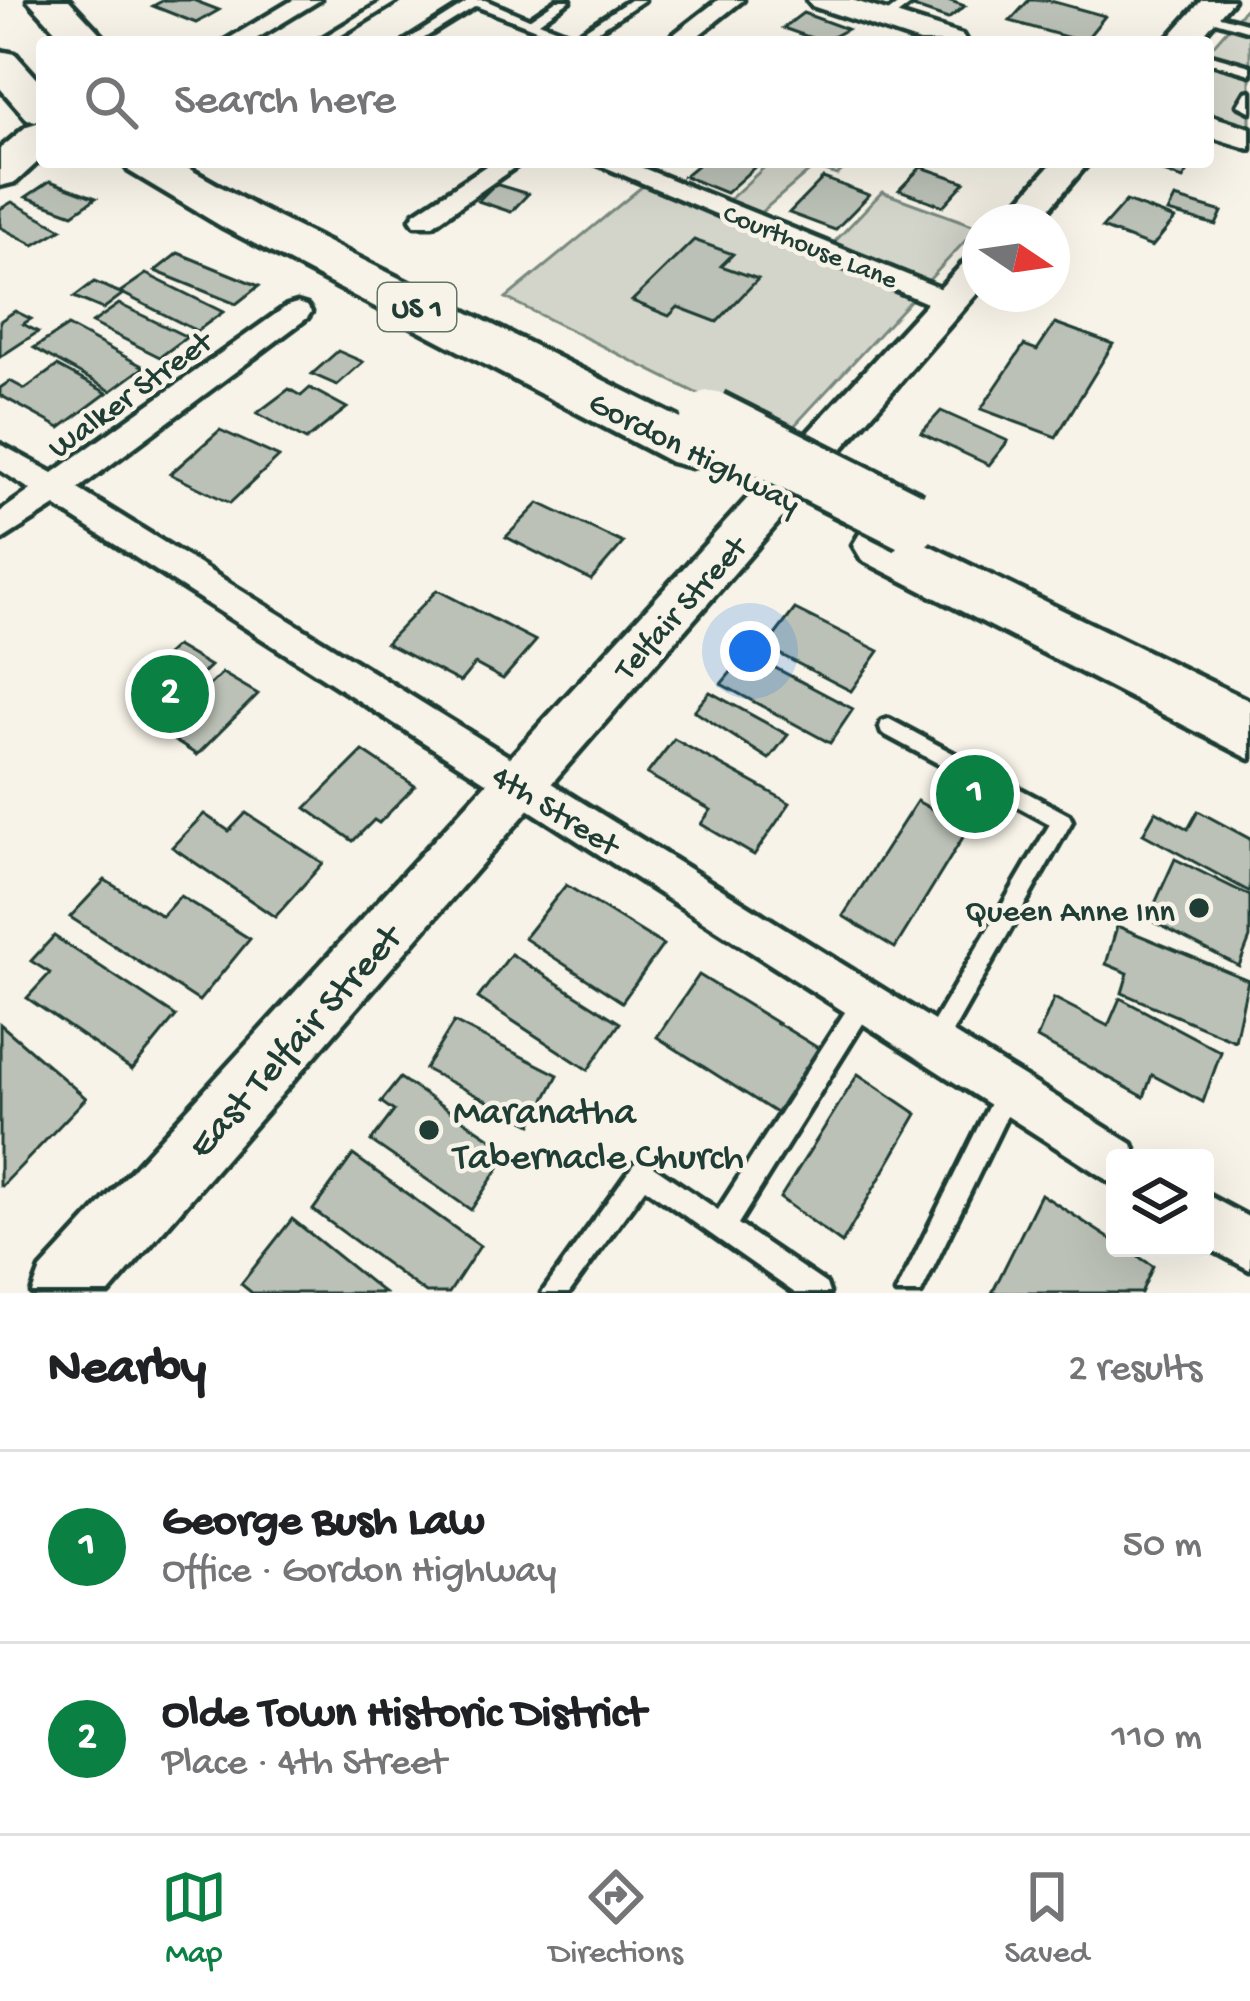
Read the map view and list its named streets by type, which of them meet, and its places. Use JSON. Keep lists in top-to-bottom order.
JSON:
{
  "streets": {
    "highway": ["US 1", "Gordon Highway"],
    "street": [
      "Courthouse Lane",
      "Walker Street",
      "Telfair Street",
      "4th Street",
      "East Telfair Street"
    ]
  },
  "crossings": [
    ["Courthouse Lane", "Telfair Street"],
    ["Walker Street", "4th Street"],
    ["Telfair Street", "4th Street"],
    ["Telfair Street", "East Telfair Street"],
    ["4th Street", "East Telfair Street"]
  ],
  "places": ["Queen Anne Inn", "Maranatha Tabernacle Church"],
  "north": "right",
  "page": {
    "search": "Search here",
    "pins": ["2", "1"],
    "heading": ["Nearby", "2 results"],
    "list": [
      {
        "mark": "1",
        "name": "George Bush Law",
        "note": "Office · Gordon Highway",
        "value": "50 m"
      },
      {
        "mark": "2",
        "name": "Olde Town Historic District",
        "note": "Place · 4th Street",
        "value": "110 m"
      }
    ],
    "nav": ["Map", "Directions", "Saved"]
  }
}
